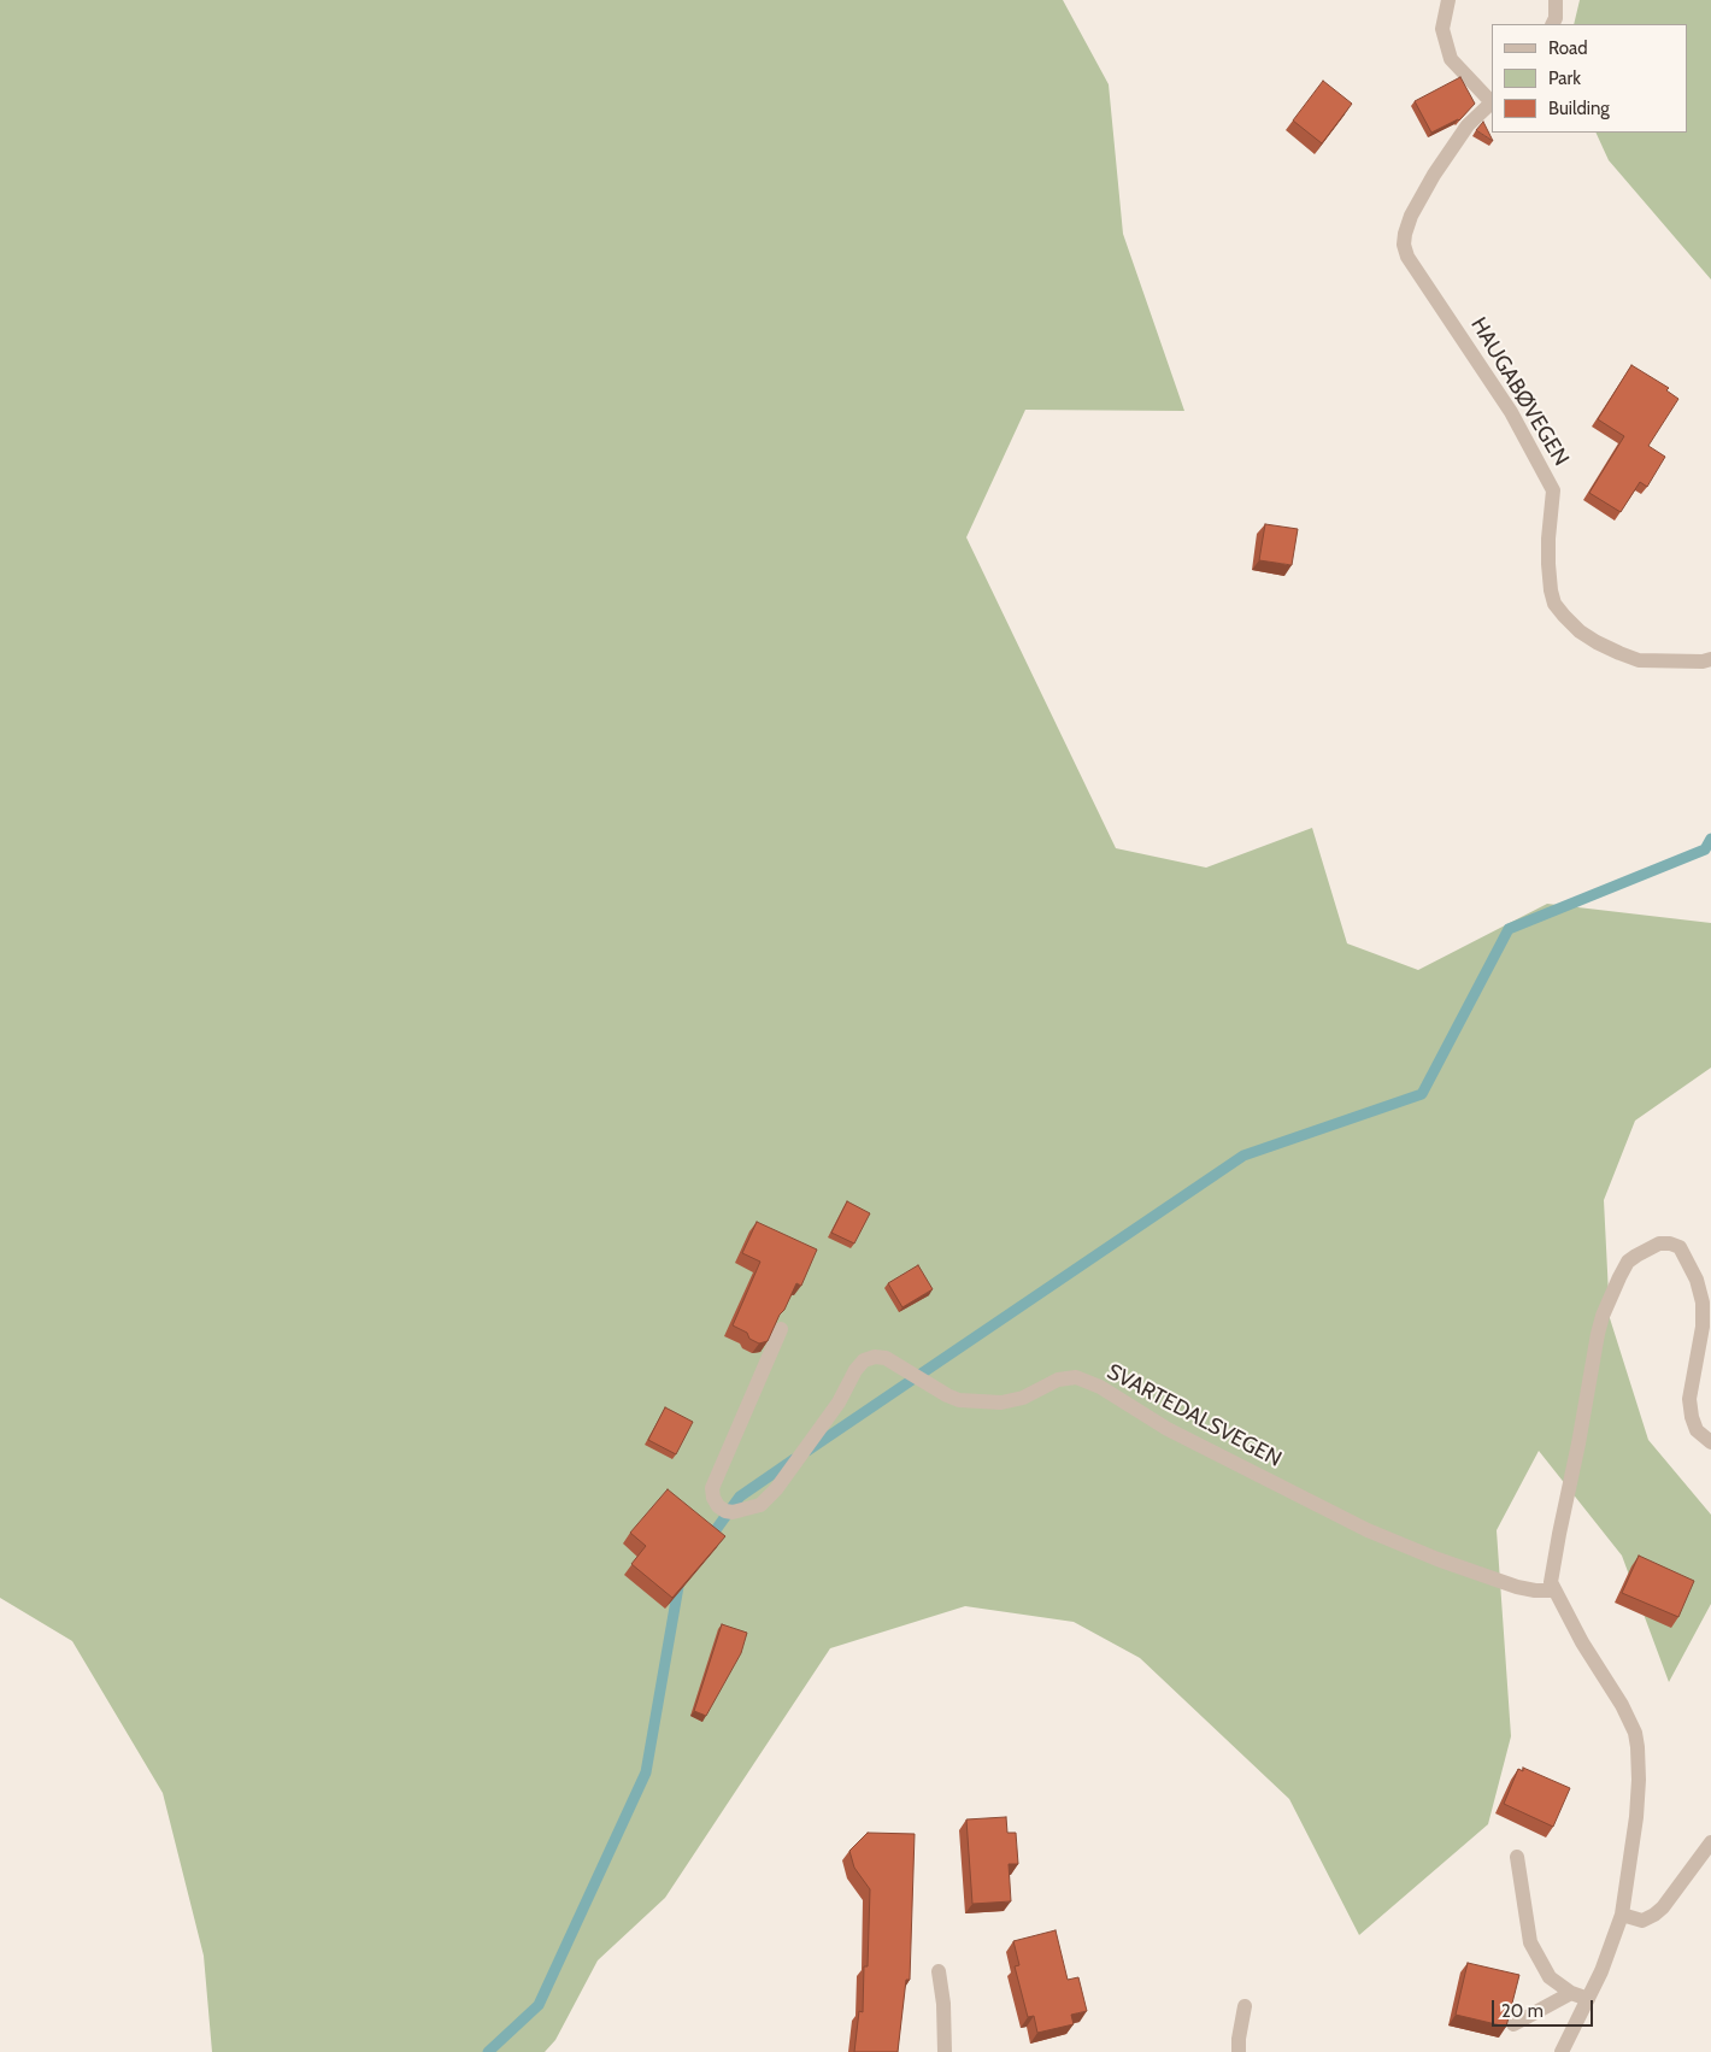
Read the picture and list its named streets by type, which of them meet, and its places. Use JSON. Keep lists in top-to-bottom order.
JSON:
{
  "streets": {
    "street": ["HAUGABØVEGEN", "SVARTEDALSVEGEN"]
  },
  "legend": ["Road", "Park", "Building"],
  "scale_bar": "20 m"
}
